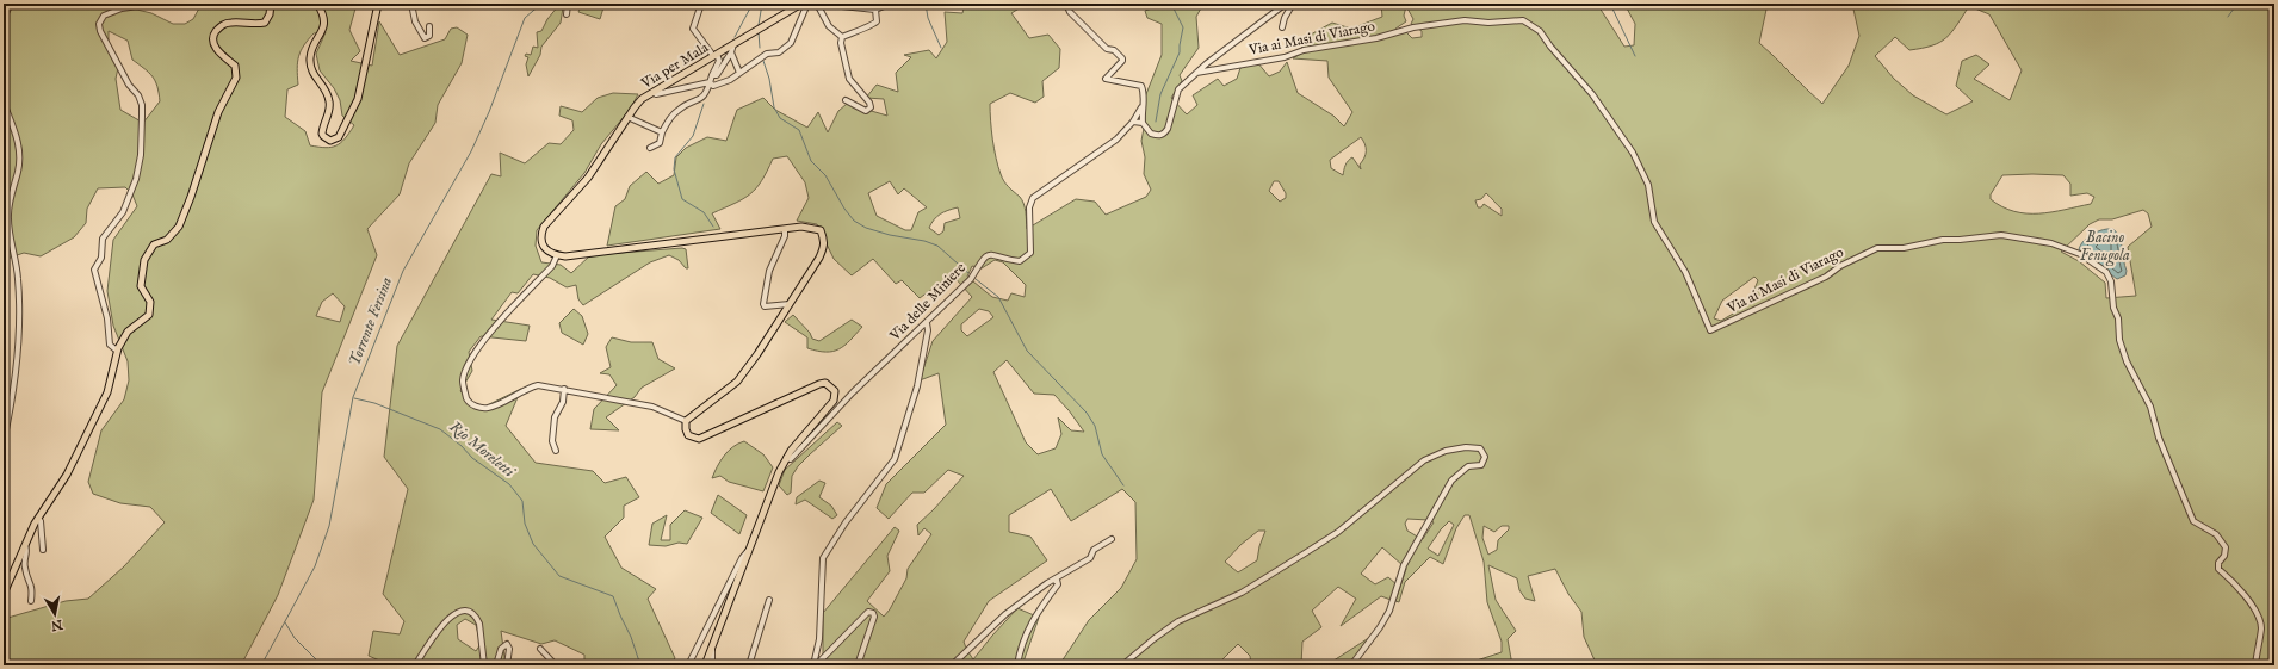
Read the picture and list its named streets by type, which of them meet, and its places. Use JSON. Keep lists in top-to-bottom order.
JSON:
{
  "streets": {
    "main road": ["Via per Mala"],
    "street": ["Via ai Masi di Viarago", "Via delle Miniere"]
  },
  "water": ["Bacino Fenugola", "Torrente Fersina", "Rio Moreletti"],
  "north": "bottom"
}
